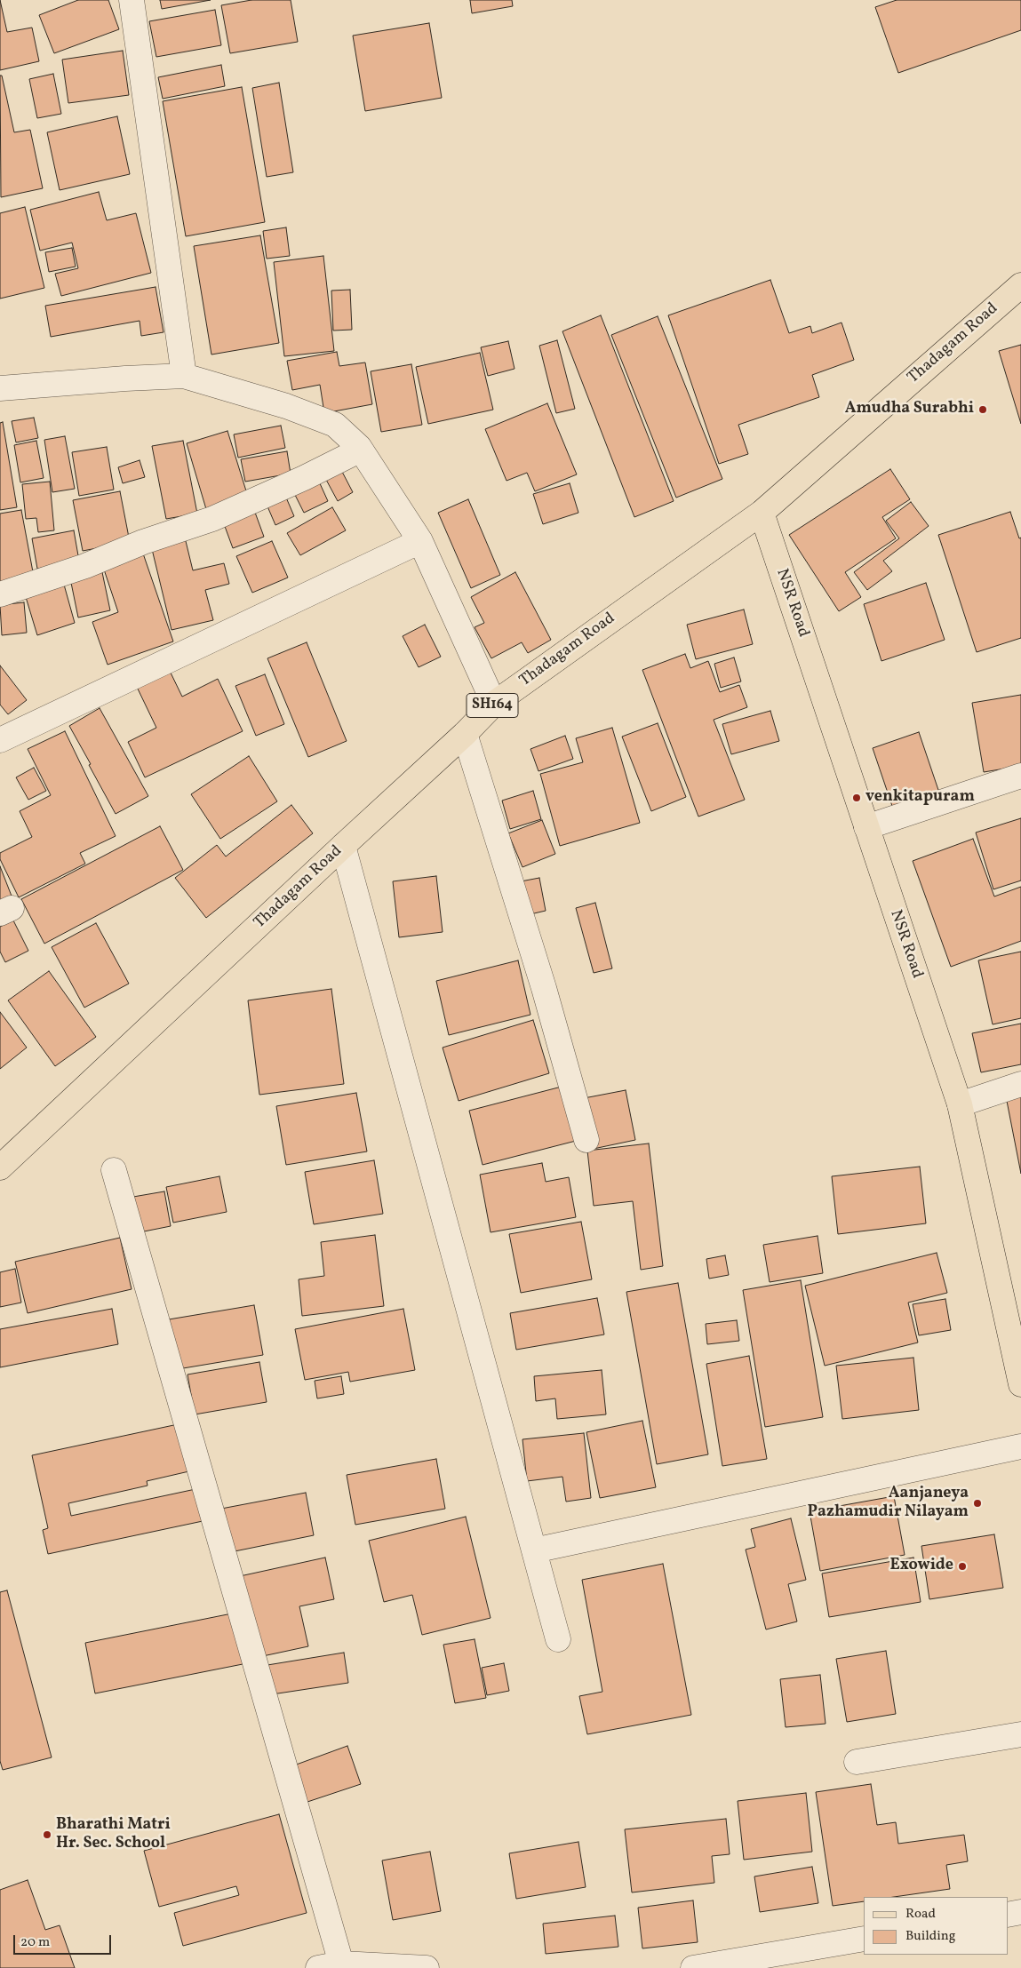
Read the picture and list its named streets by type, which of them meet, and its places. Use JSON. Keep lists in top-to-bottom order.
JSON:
{
  "streets": {
    "main road": ["Thadagam Road", "NSR Road", "SH164"]
  },
  "crossings": [
    ["Thadagam Road", "NSR Road"]
  ],
  "places": [
    "Amudha Surabhi",
    "venkitapuram",
    "Aanjaneya Pazhamudir Nilayam",
    "Exowide",
    "Bharathi Matri Hr. Sec. School"
  ],
  "legend": ["Road", "Building"],
  "scale_bar": "20 m"
}
